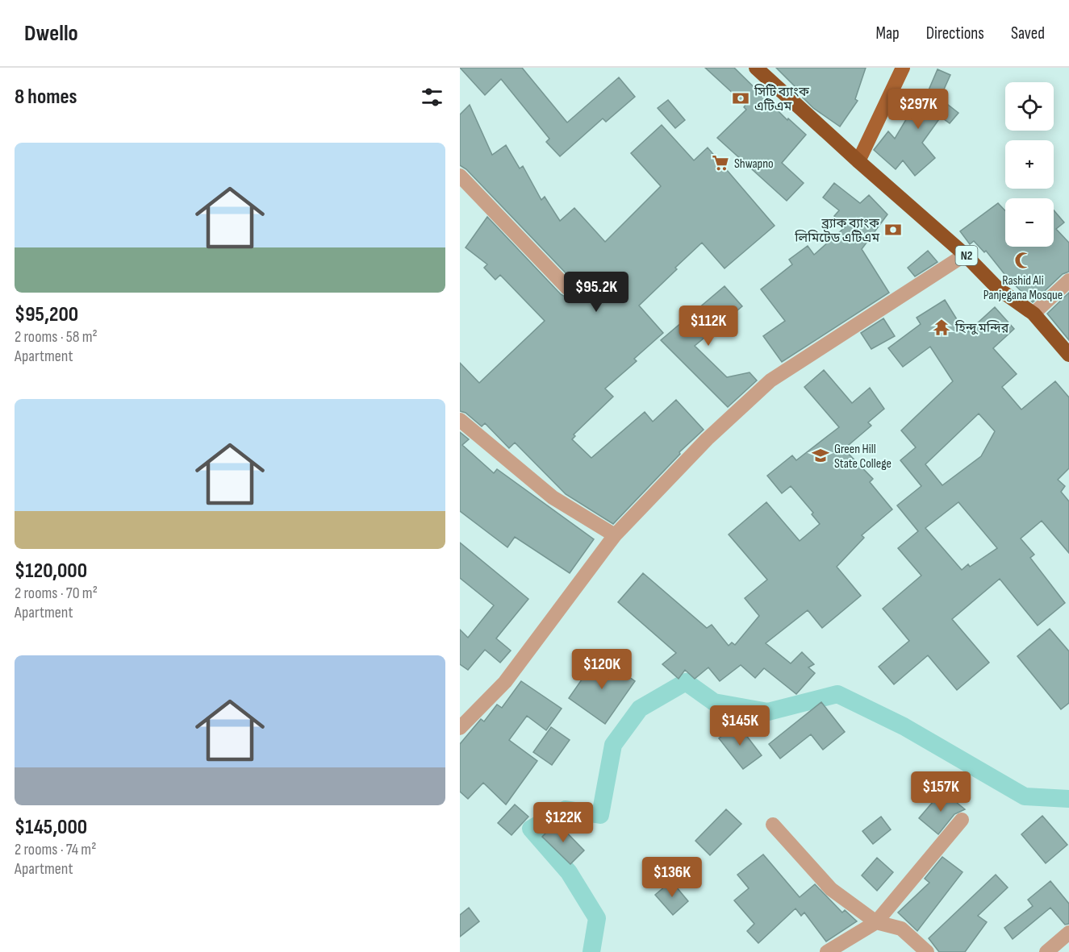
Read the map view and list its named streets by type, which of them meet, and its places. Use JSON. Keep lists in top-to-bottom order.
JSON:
{
  "streets": {
    "highway": ["N2"]
  },
  "places": {
    "bank": ["সিটি ব্যাংক এটিএম", "ব্র্যাক ব্যাংক লিমিটেড এটিএম"],
    "supermarket": ["Shwapno"],
    "mosque": ["Rashid Ali Panjegana Mosque"],
    "temple": ["হিন্দু মন্দির"],
    "school or university": ["Green Hill State College"]
  },
  "page": {
    "header": "Dwello",
    "nav": ["Map", "Directions", "Saved"],
    "heading": "8 homes",
    "map_buttons": ["+", "−"],
    "price": [
      "$297K",
      "$95.2K",
      "$112K",
      "$120K",
      "$145K",
      "$157K",
      "$122K",
      "$136K"
    ],
    "list": [
      {
        "name": "$95,200",
        "note": "2 rooms · 58 m² · Apartment"
      },
      {
        "name": "$120,000",
        "note": "2 rooms · 70 m² · Apartment"
      },
      {
        "name": "$145,000",
        "note": "2 rooms · 74 m² · Apartment"
      }
    ]
  }
}
